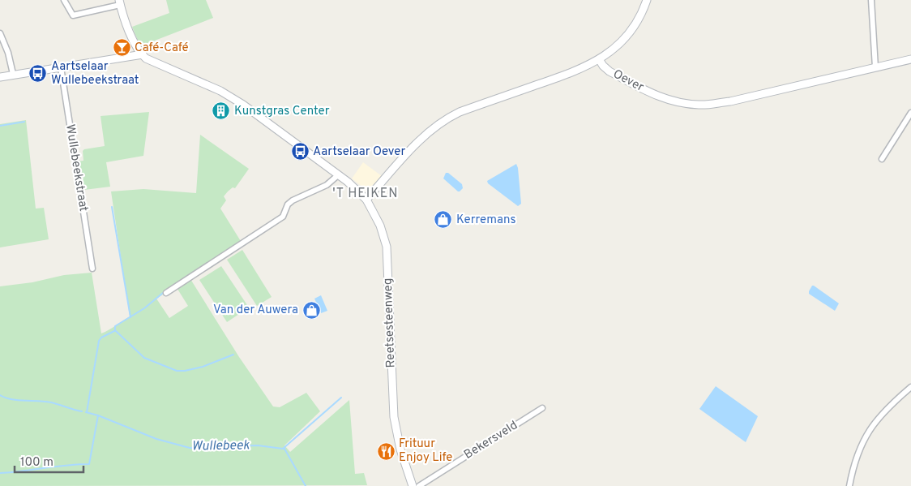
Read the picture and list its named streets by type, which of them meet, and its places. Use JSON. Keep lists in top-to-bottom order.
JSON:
{
  "streets": {
    "street": [
      "Oever",
      "Wullebeekstraat",
      "Reetsesteenweg",
      "Bekersveld"
    ]
  },
  "districts": ["'T HEIKEN"],
  "water": ["Wullebeek"],
  "places": {
    "bar": ["Café-Café"],
    "bus stop": ["Aartselaar Wullebeekstraat", "Aartselaar Oever"],
    "building": ["Kunstgras Center"],
    "shop": ["Kerremans", "Van der Auwera"],
    "restaurant": ["Frituur Enjoy Life"]
  },
  "scale_bar": "100 m"
}
